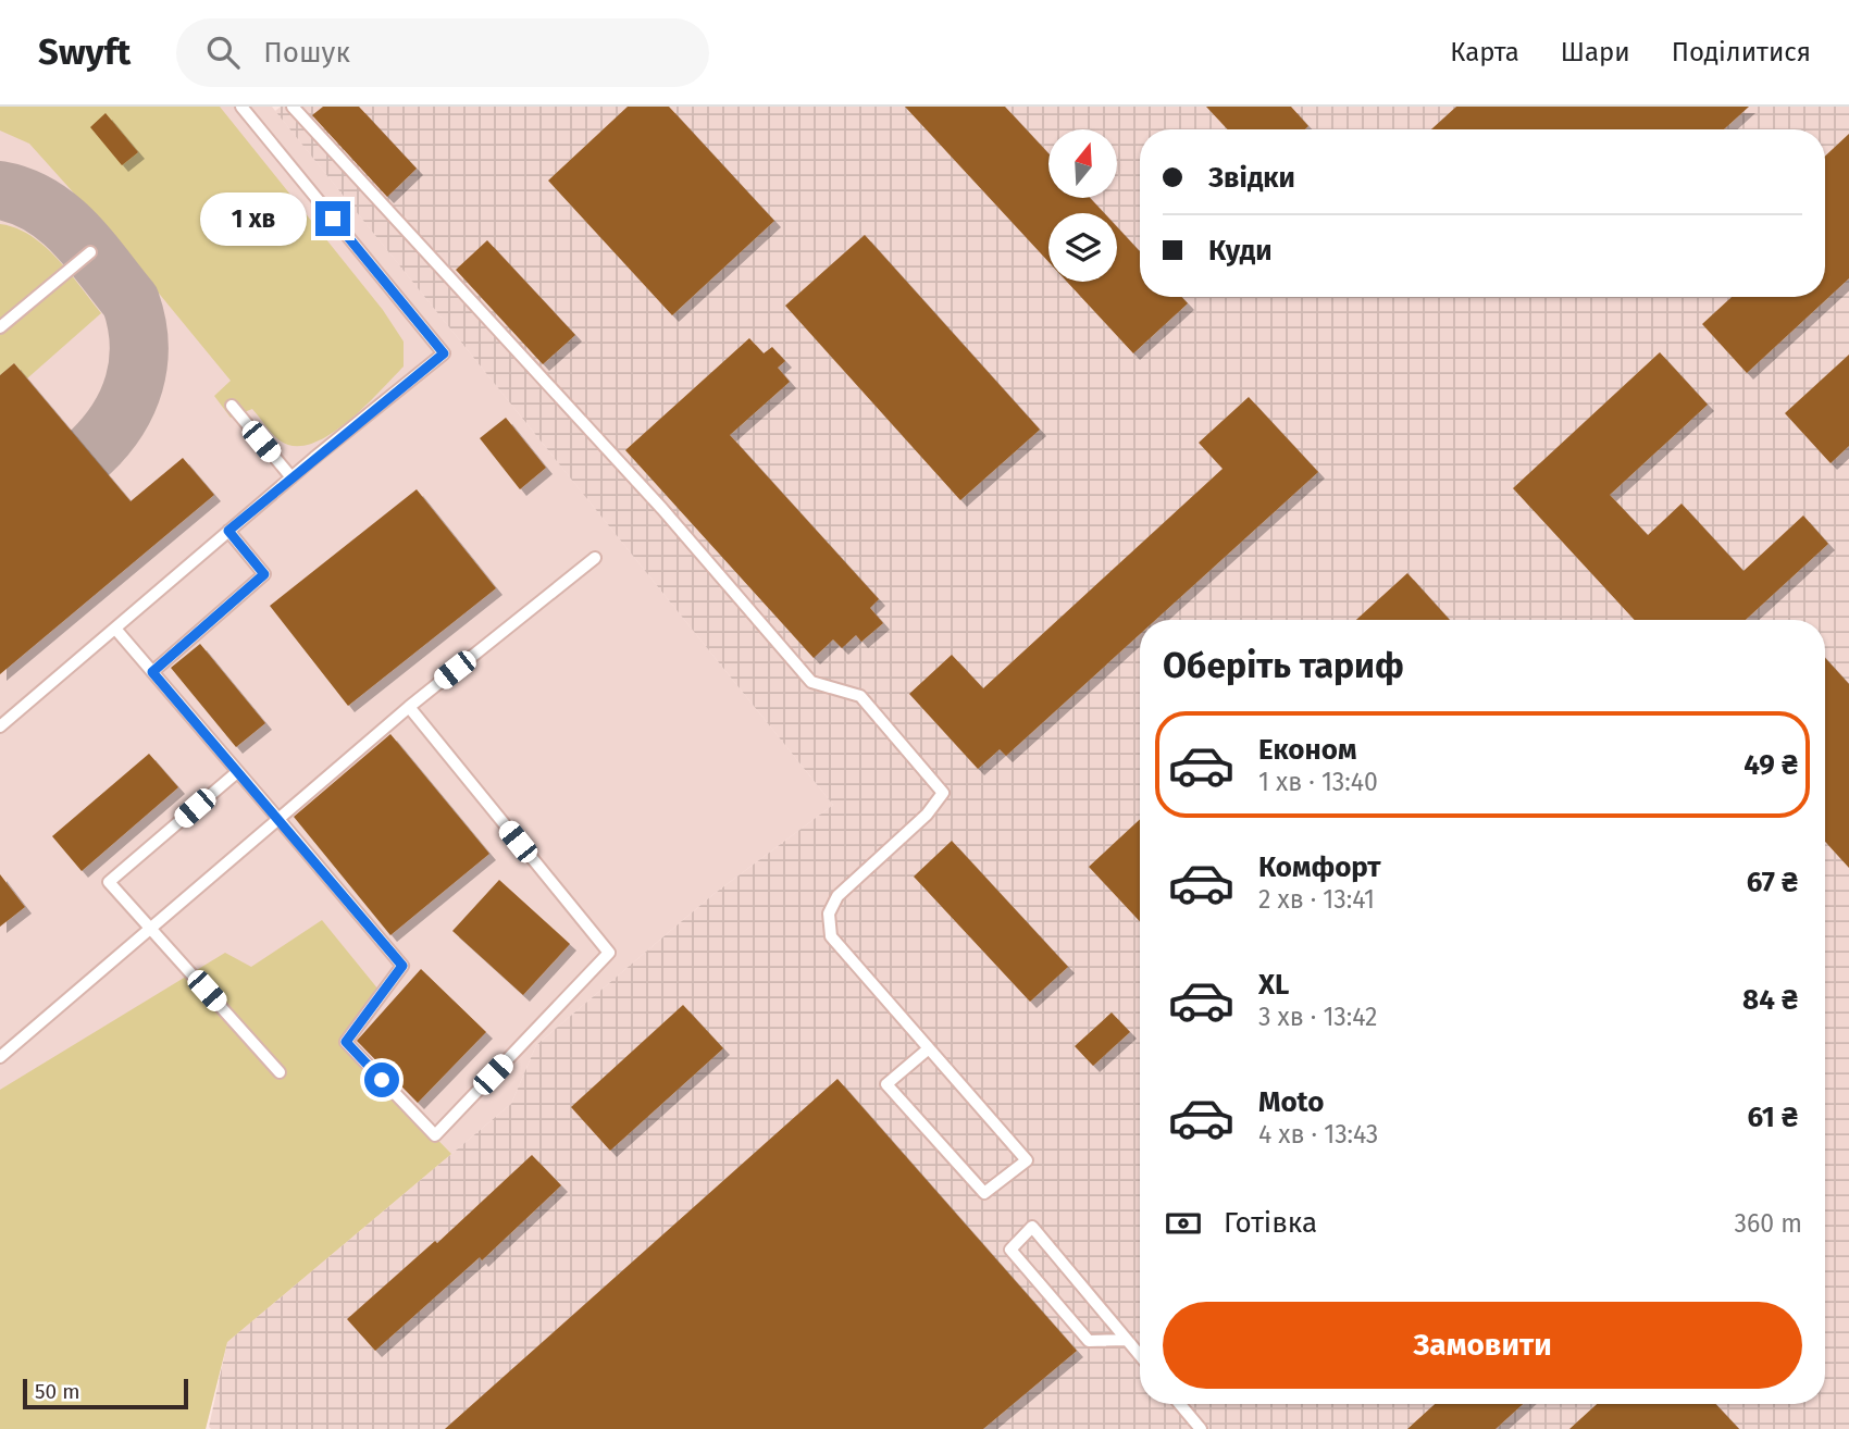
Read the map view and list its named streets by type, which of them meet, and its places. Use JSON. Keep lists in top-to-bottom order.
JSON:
{
  "scale_bar": "50 m",
  "north": "top",
  "page": {
    "header": "Swyft",
    "search": "Пошук",
    "nav": ["Карта", "Шари", "Поділитися"],
    "banner": ["Звідки", "Куди"],
    "bubble": "1 хв",
    "heading": "Оберіть тариф",
    "list": [
      {
        "name": "Економ",
        "note": "1 хв · 13:40",
        "value": "49 ₴"
      },
      {
        "name": "Комфорт",
        "note": "2 хв · 13:41",
        "value": "67 ₴"
      },
      {
        "name": "XL",
        "note": "3 хв · 13:42",
        "value": "84 ₴"
      },
      {
        "name": "Moto",
        "note": "4 хв · 13:43",
        "value": "61 ₴"
      }
    ],
    "pay": ["Готівка", "360 m"],
    "buttons": "Замовити",
    "scale": "50 m"
  }
}
